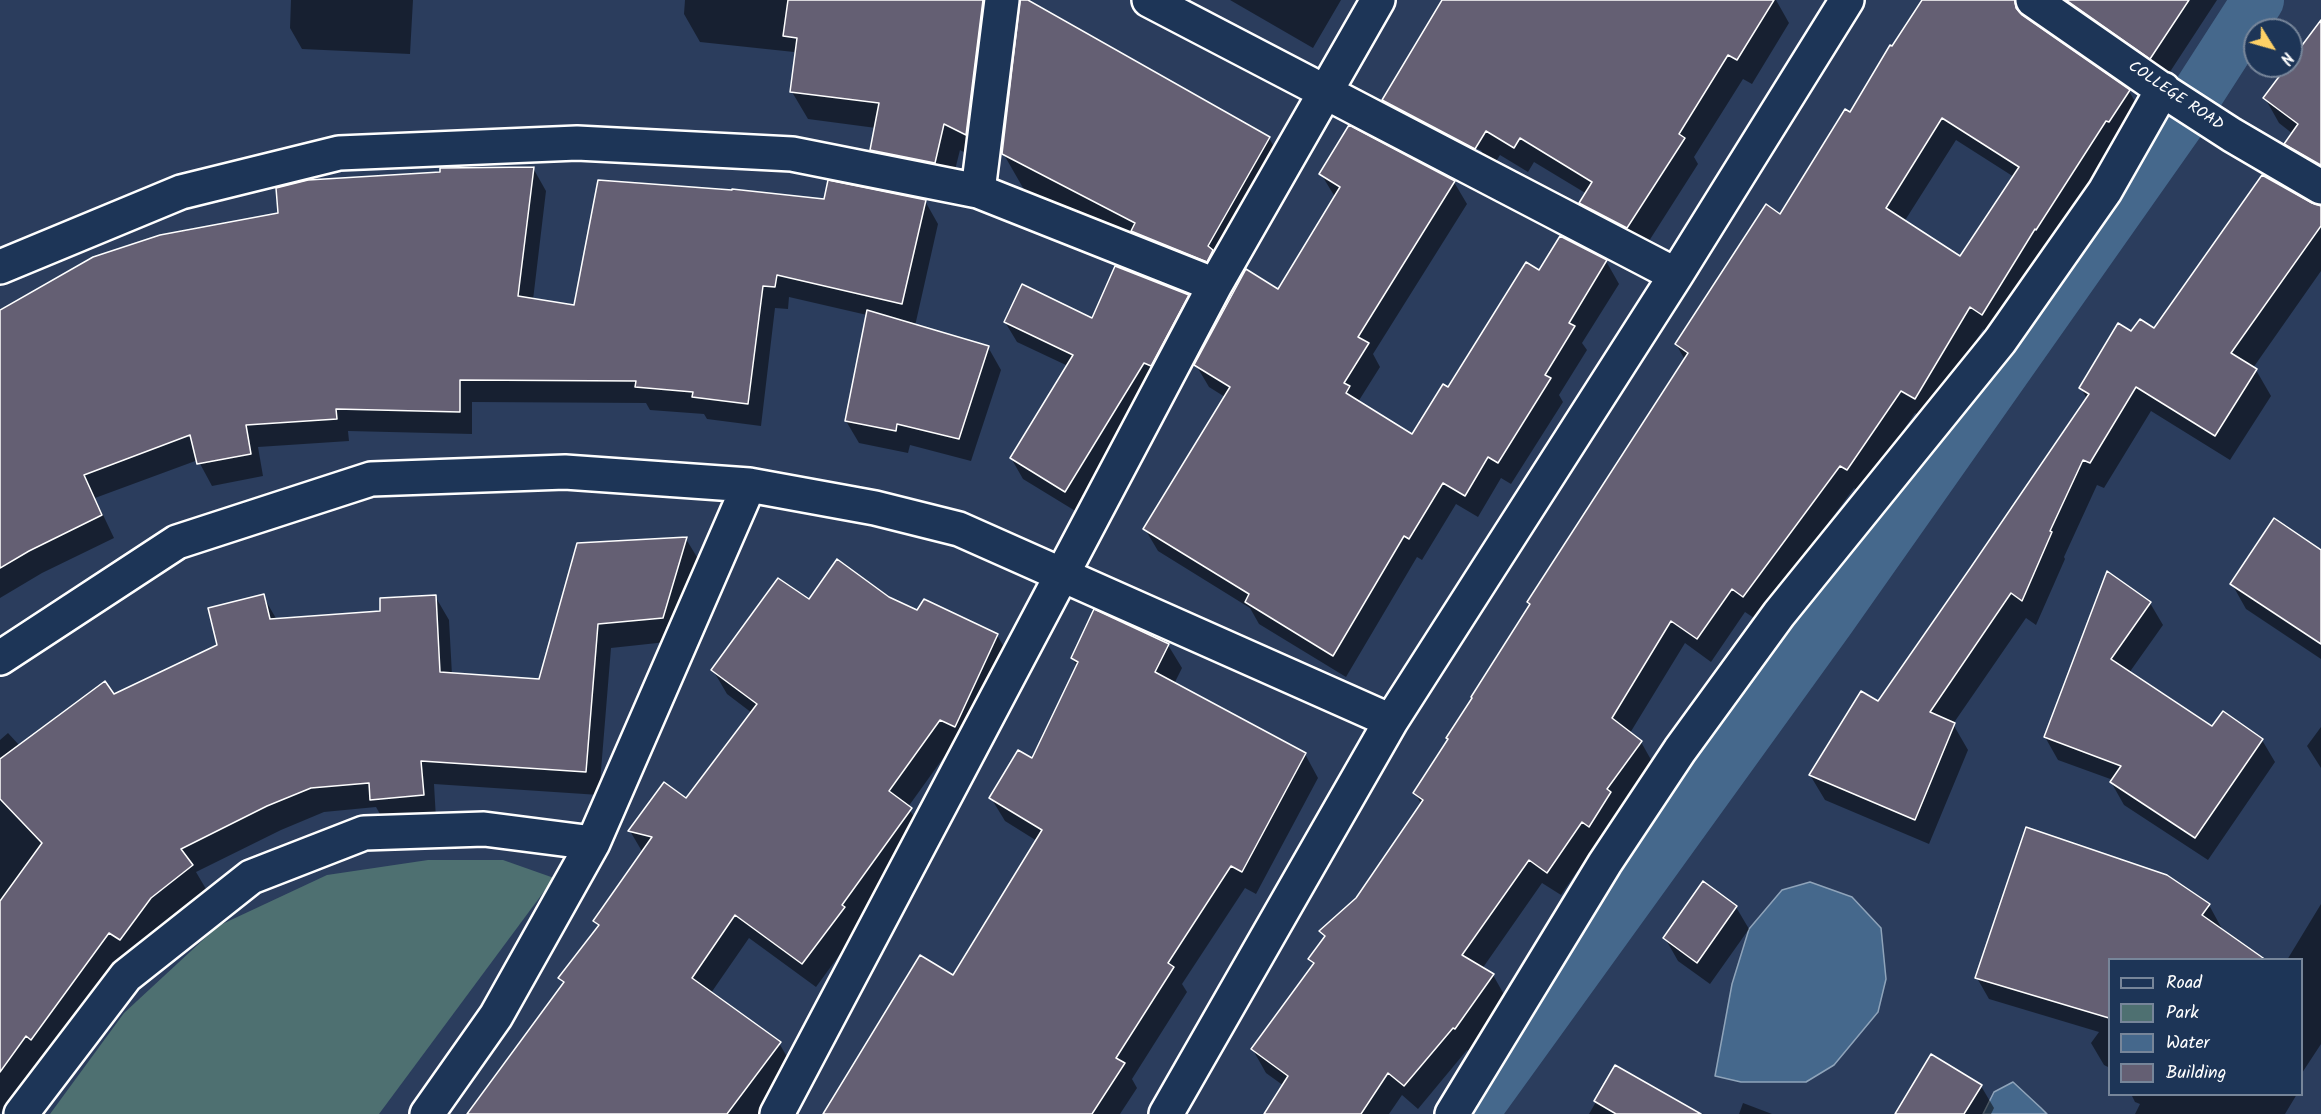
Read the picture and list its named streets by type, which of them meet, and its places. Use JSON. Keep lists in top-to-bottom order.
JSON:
{
  "streets": {
    "street": ["COLLEGE ROAD"]
  },
  "legend": [
    "Road",
    "Park",
    "Water",
    "Building"
  ],
  "north": "bottom right"
}
